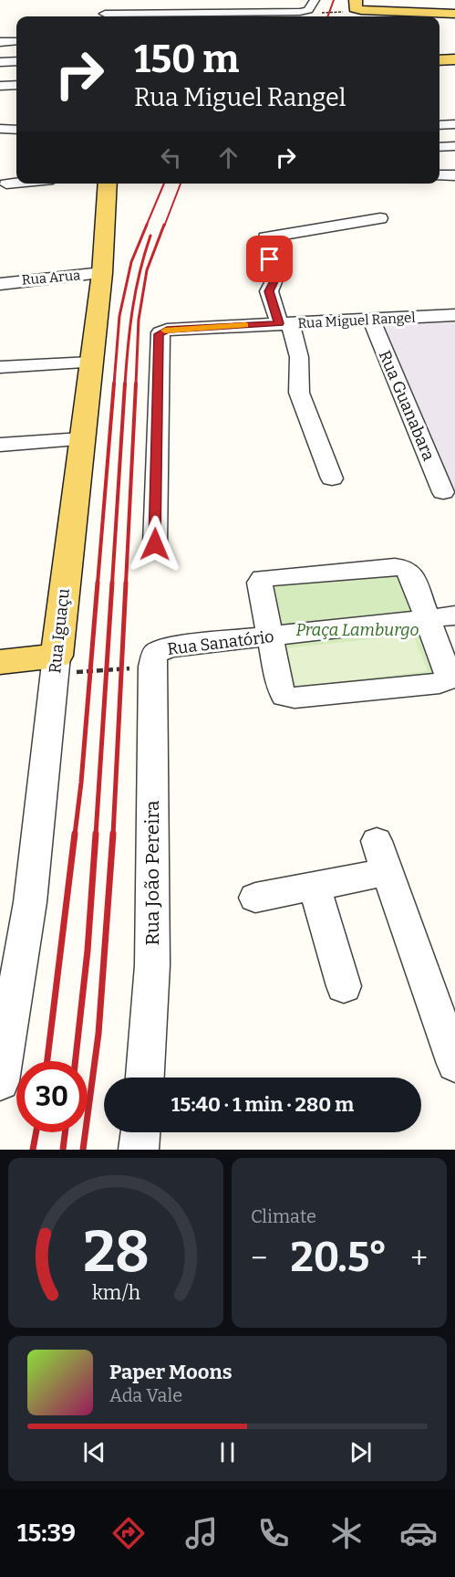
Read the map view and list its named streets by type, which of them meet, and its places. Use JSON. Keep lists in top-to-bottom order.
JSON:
{
  "streets": {
    "main road": ["Rua Iguaçu"],
    "street": [
      "Rua Arua",
      "Rua Miguel Rangel",
      "Rua Guanabara",
      "Rua Sanatório",
      "Rua João Pereira"
    ]
  },
  "crossings": [
    ["Rua Arua", "Rua Iguaçu"],
    ["Rua Miguel Rangel", "Rua Guanabara"],
    ["Rua Sanatório", "Rua João Pereira"]
  ],
  "parks": ["Praça Lamburgo"],
  "page": {
    "turn": ["150 m", "Rua Miguel Rangel"],
    "limit": "30",
    "trip": "15:40 · 1 min · 280 m",
    "tile": "Climate",
    "heat": ["−", "20.5°", "+"],
    "song": ["Paper Moons", "Ada Vale"],
    "tabs": "15:39",
    "gauge": ["28", "km/h"]
  }
}
